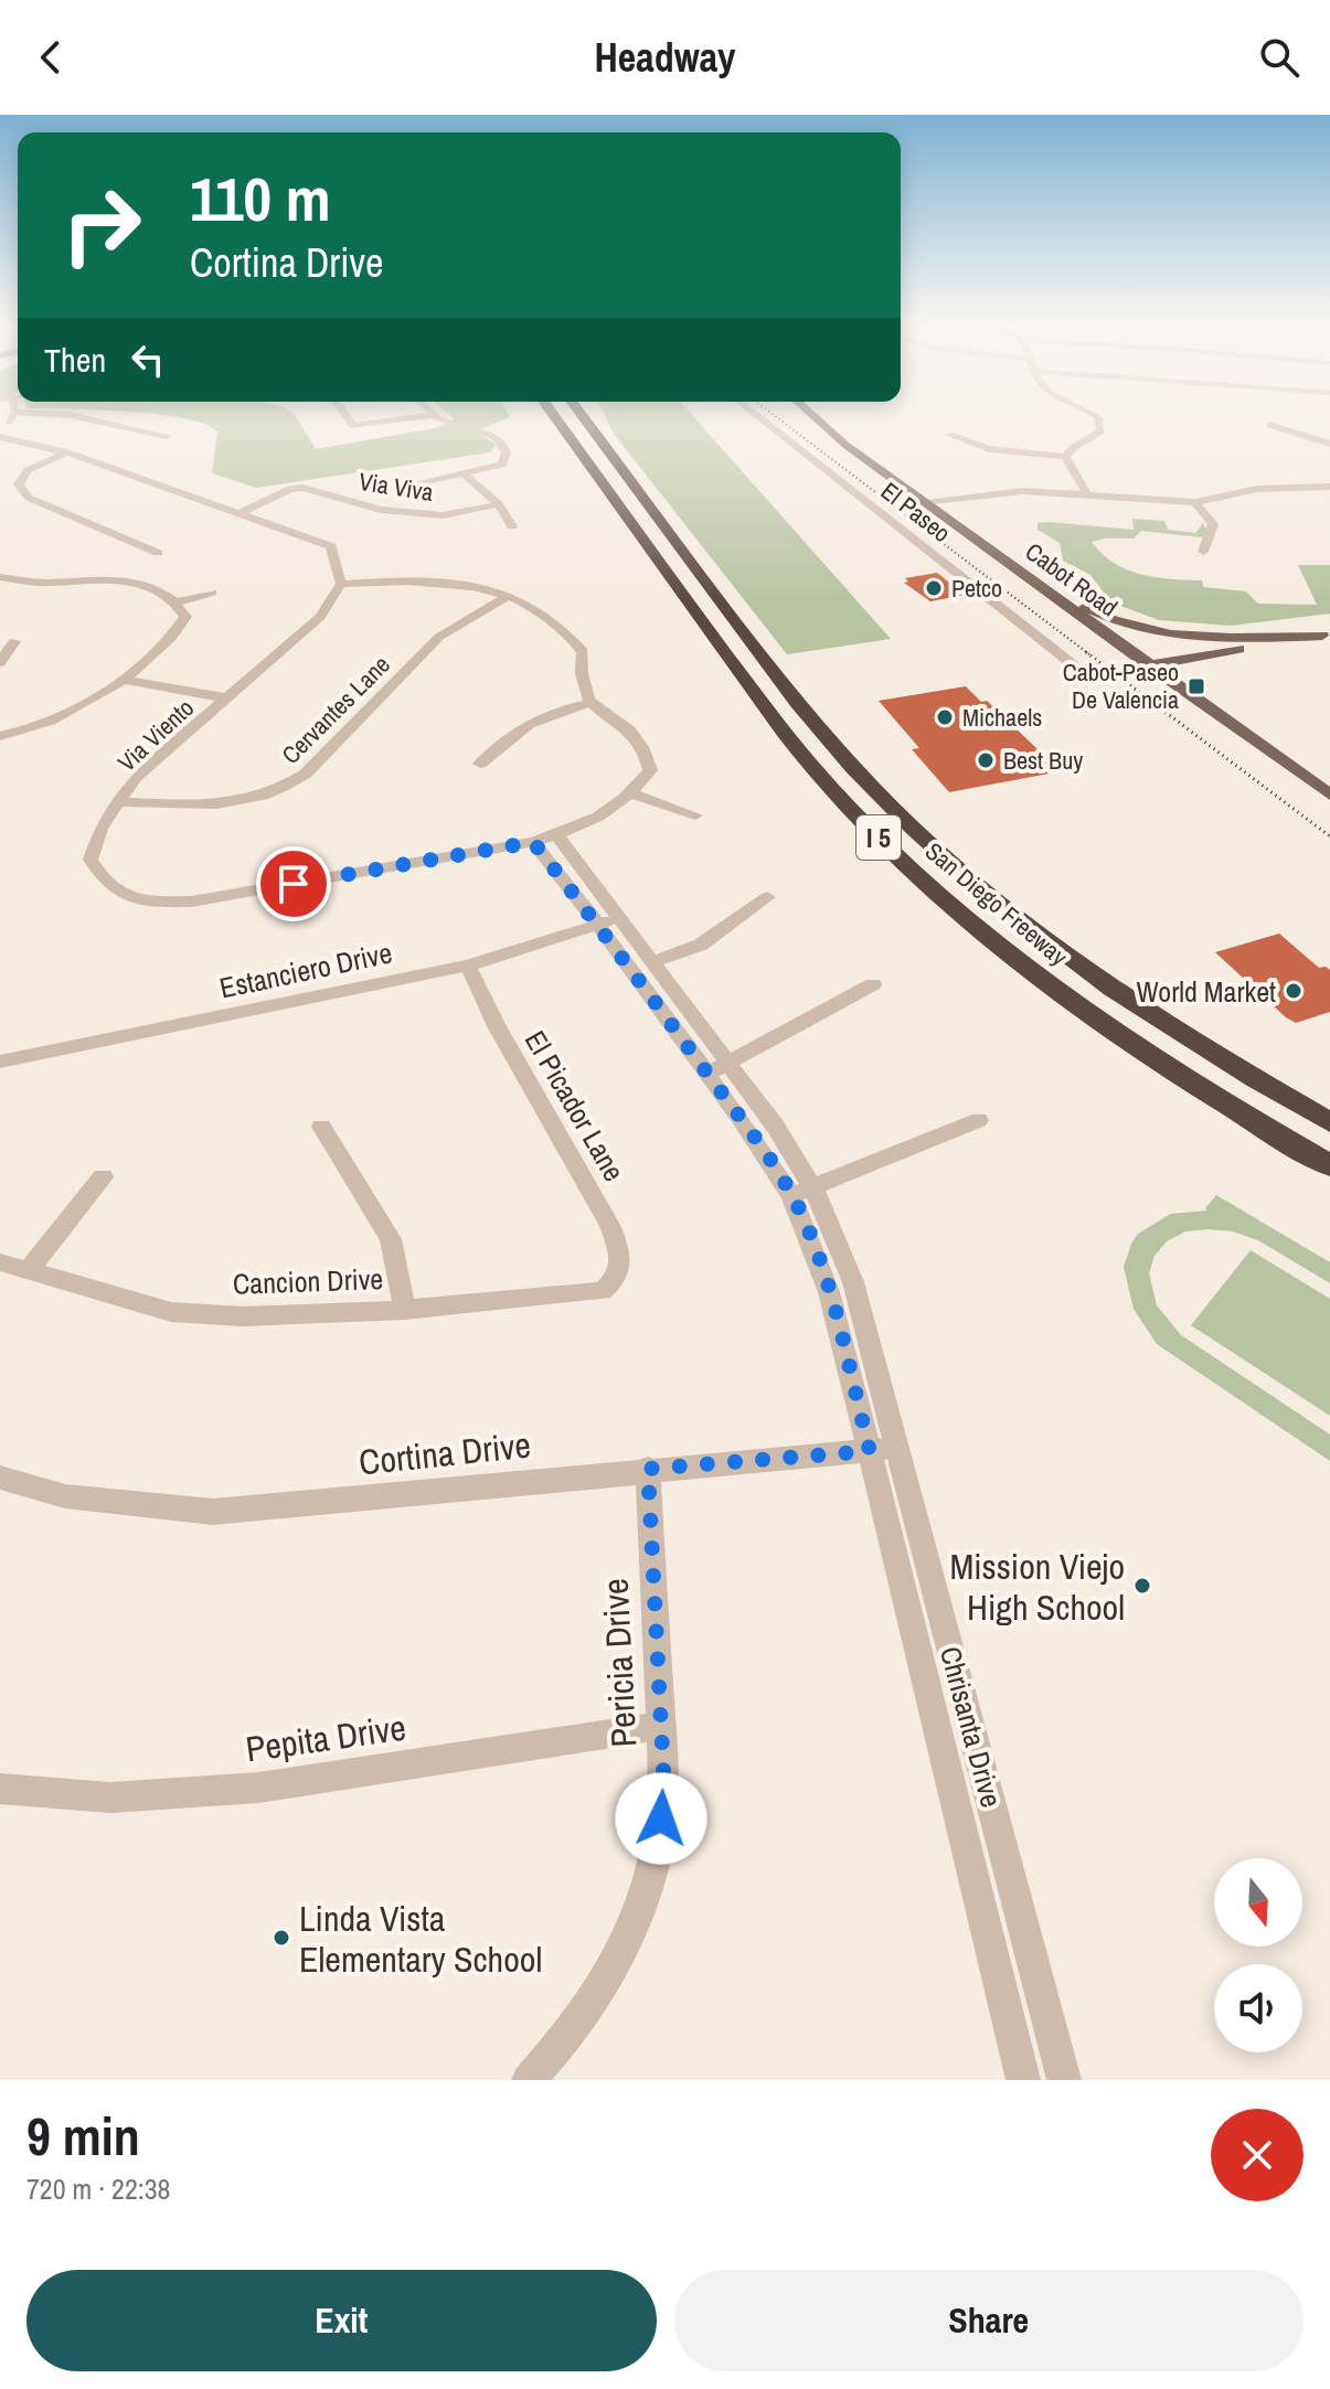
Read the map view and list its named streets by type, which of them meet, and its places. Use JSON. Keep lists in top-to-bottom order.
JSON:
{
  "streets": {
    "highway": ["I 5", "San Diego Freeway"],
    "main road": ["Cabot Road"],
    "street": [
      "Via Viva",
      "El Paseo",
      "Cervantes Lane",
      "Via Viento",
      "Estanciero Drive",
      "El Picador Lane",
      "Cancion Drive",
      "Cortina Drive",
      "Pericia Drive",
      "Chrisanta Drive",
      "Pepita Drive"
    ]
  },
  "crossings": [
    ["Cervantes Lane", "Via Viento"],
    ["Via Viento", "Chrisanta Drive"],
    ["Estanciero Drive", "El Picador Lane"],
    ["Estanciero Drive", "Chrisanta Drive"],
    ["El Picador Lane", "Cancion Drive"],
    ["Cortina Drive", "Pericia Drive"],
    ["Cortina Drive", "Chrisanta Drive"],
    ["Pericia Drive", "Pepita Drive"]
  ],
  "places": {
    "other": [
      "Petco",
      "Michaels",
      "Best Buy",
      "World Market",
      "Mission Viejo High School",
      "Linda Vista Elementary School"
    ],
    "transit": ["Cabot-Paseo De Valencia"]
  },
  "north": "bottom",
  "page": {
    "header": "Headway",
    "turn": ["110 m", "Cortina Drive"],
    "then": "Then",
    "heading": ["9 min", "720 m · 22:38"],
    "buttons": ["Exit", "Share"]
  }
}
